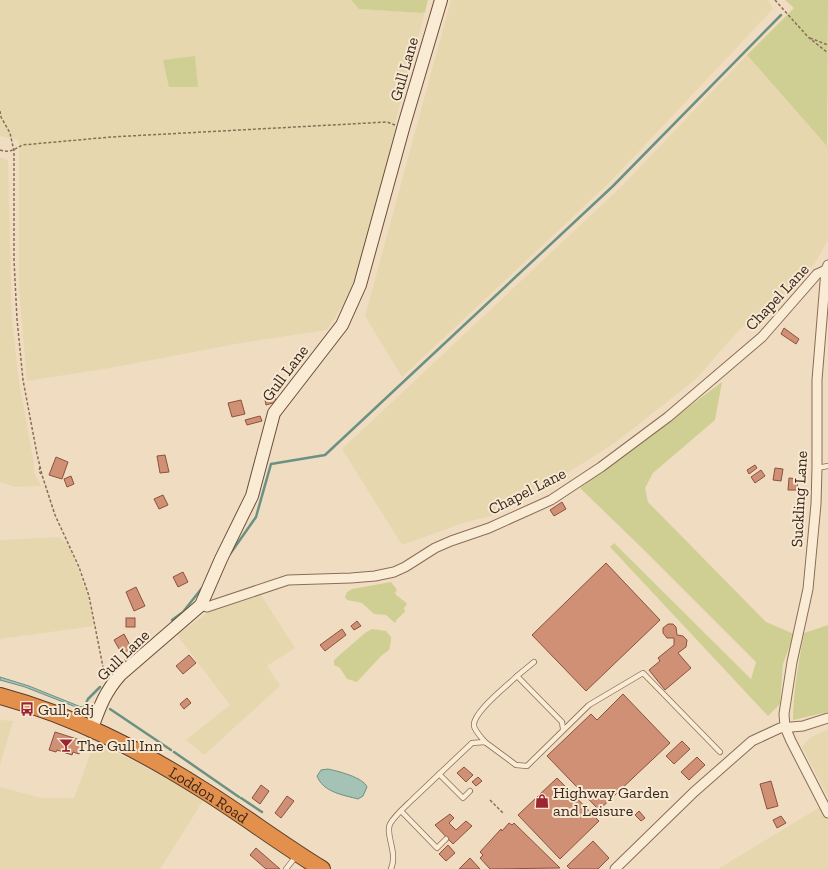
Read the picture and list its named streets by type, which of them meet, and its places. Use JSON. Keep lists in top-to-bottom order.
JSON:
{
  "streets": {
    "highway": ["Loddon Road"],
    "street": ["Gull Lane", "Chapel Lane", "Suckling Lane"]
  },
  "crossings": [
    ["Gull Lane", "Chapel Lane"],
    ["Gull Lane", "Loddon Road"],
    ["Chapel Lane", "Suckling Lane"]
  ],
  "places": {
    "bus stop": ["Gull, adj"],
    "bar": ["The Gull Inn"],
    "shop": ["Highway Garden and Leisure"]
  }
}
